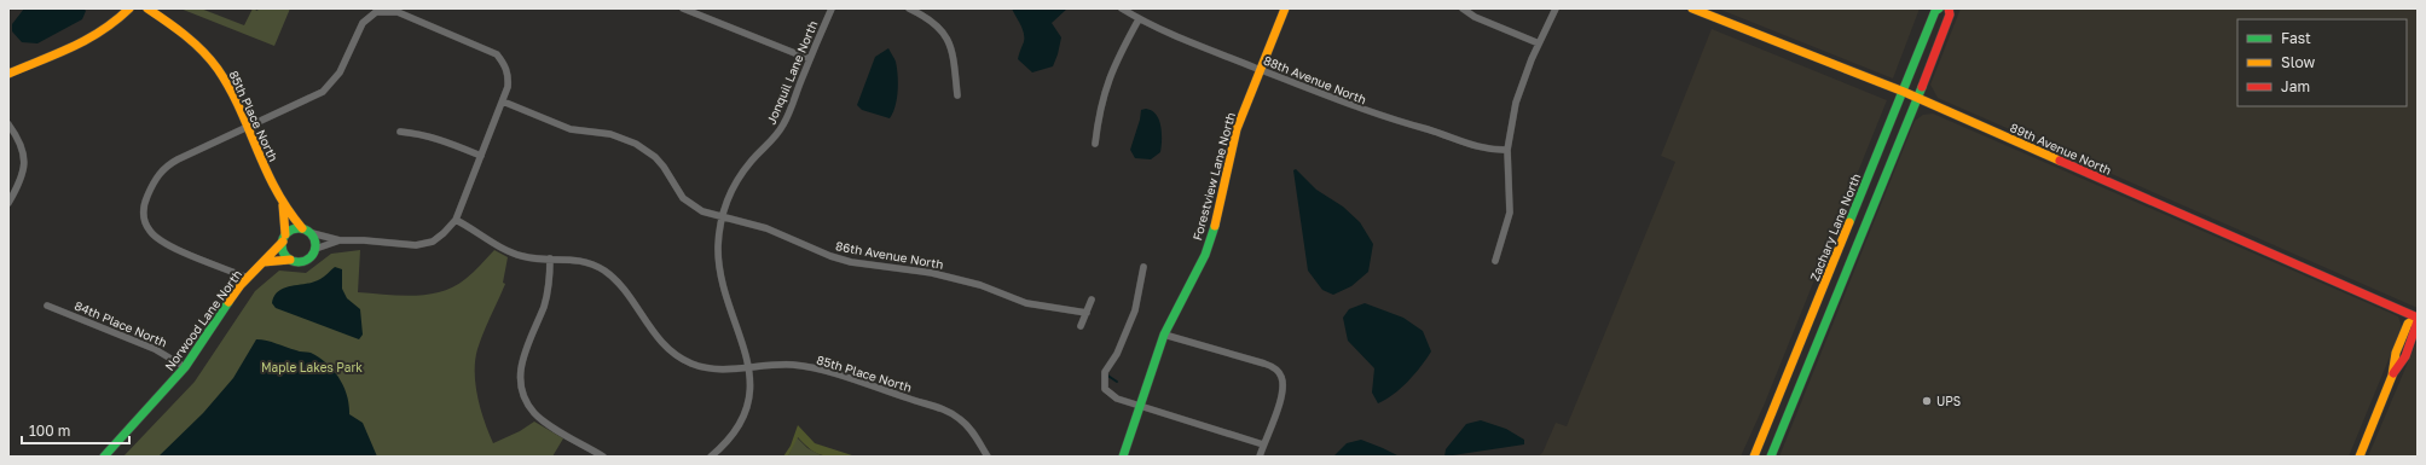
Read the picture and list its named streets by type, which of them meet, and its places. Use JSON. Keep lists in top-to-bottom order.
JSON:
{
  "streets": {
    "street": [
      "Jonquil Lane North",
      "88th Avenue North",
      "85th Place North",
      "89th Avenue North",
      "Forestview Lane North",
      "Zachary Lane North",
      "86th Avenue North",
      "Norwood Lane North",
      "84th Place North"
    ]
  },
  "crossings": [
    ["Jonquil Lane North", "85th Place North"],
    ["Jonquil Lane North", "86th Avenue North"],
    ["88th Avenue North", "Forestview Lane North"],
    ["85th Place North", "Norwood Lane North"],
    ["89th Avenue North", "Zachary Lane North"],
    ["Norwood Lane North", "84th Place North"]
  ],
  "parks": ["Maple Lakes Park"],
  "places": ["UPS"],
  "legend": ["Fast", "Slow", "Jam"],
  "scale_bar": "100 m"
}
